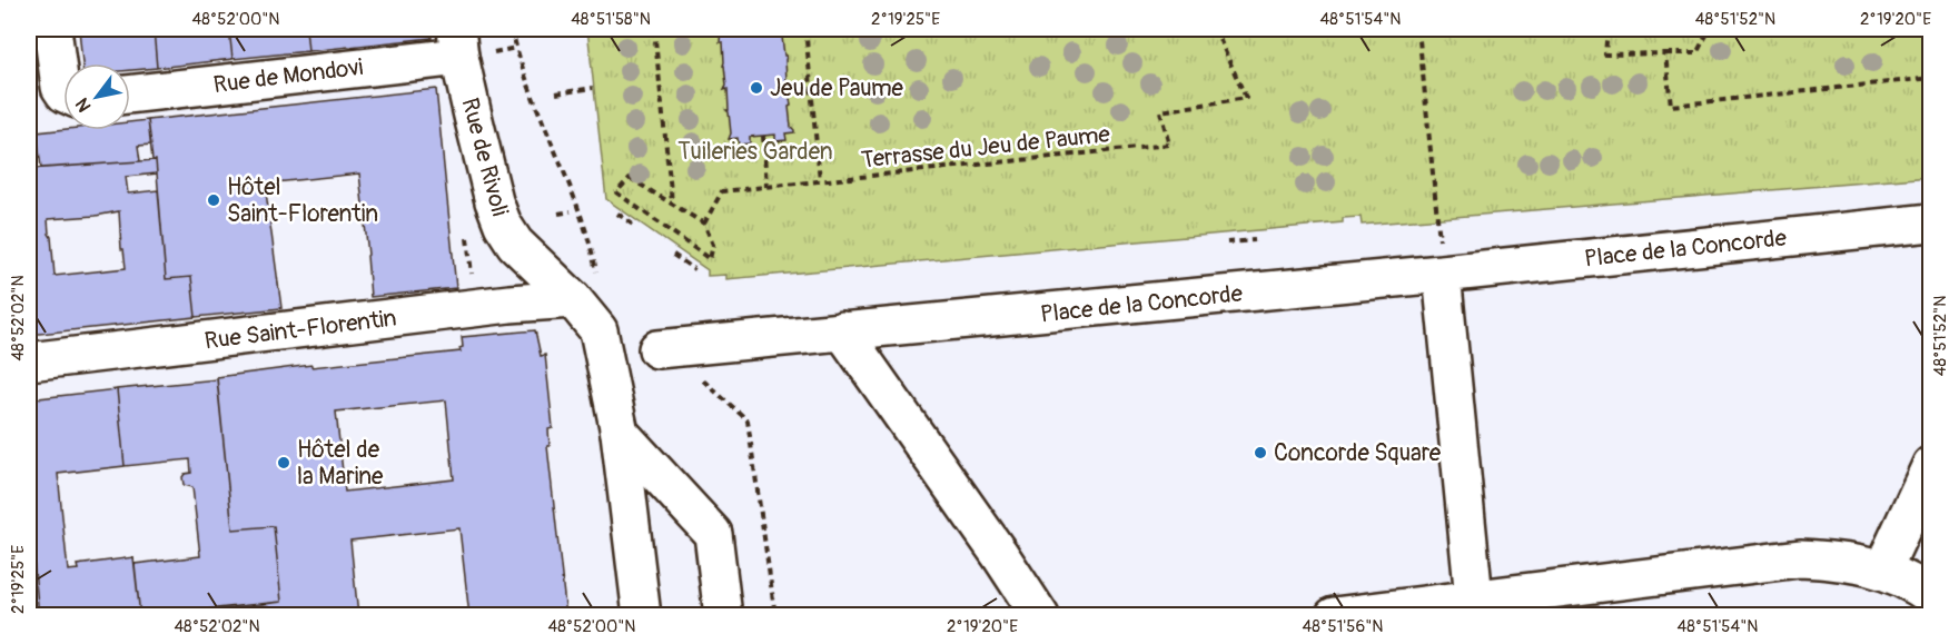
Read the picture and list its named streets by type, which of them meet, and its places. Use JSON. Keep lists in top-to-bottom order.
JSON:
{
  "streets": {
    "street": [
      "Rue de Mondovi",
      "Rue de Rivoli",
      "Place de la Concorde",
      "Rue Saint-Florentin"
    ],
    "path": ["Terrasse du Jeu de Paume"]
  },
  "crossings": [
    ["Rue de Mondovi", "Rue de Rivoli"],
    ["Rue de Rivoli", "Rue Saint-Florentin"]
  ],
  "parks": ["Tuileries Garden"],
  "places": [
    "Jeu de Paume",
    "Hôtel Saint-Florentin",
    "Concorde Square",
    "Hôtel de la Marine"
  ],
  "north": "bottom left",
  "coordinates": [
    "48°52'00\"N",
    "48°51'58\"N",
    "2°19'25\"E",
    "48°51'54\"N",
    "48°51'52\"N",
    "2°19'20\"E",
    "48°52'02\"N",
    "48°51'56\"N"
  ]
}
